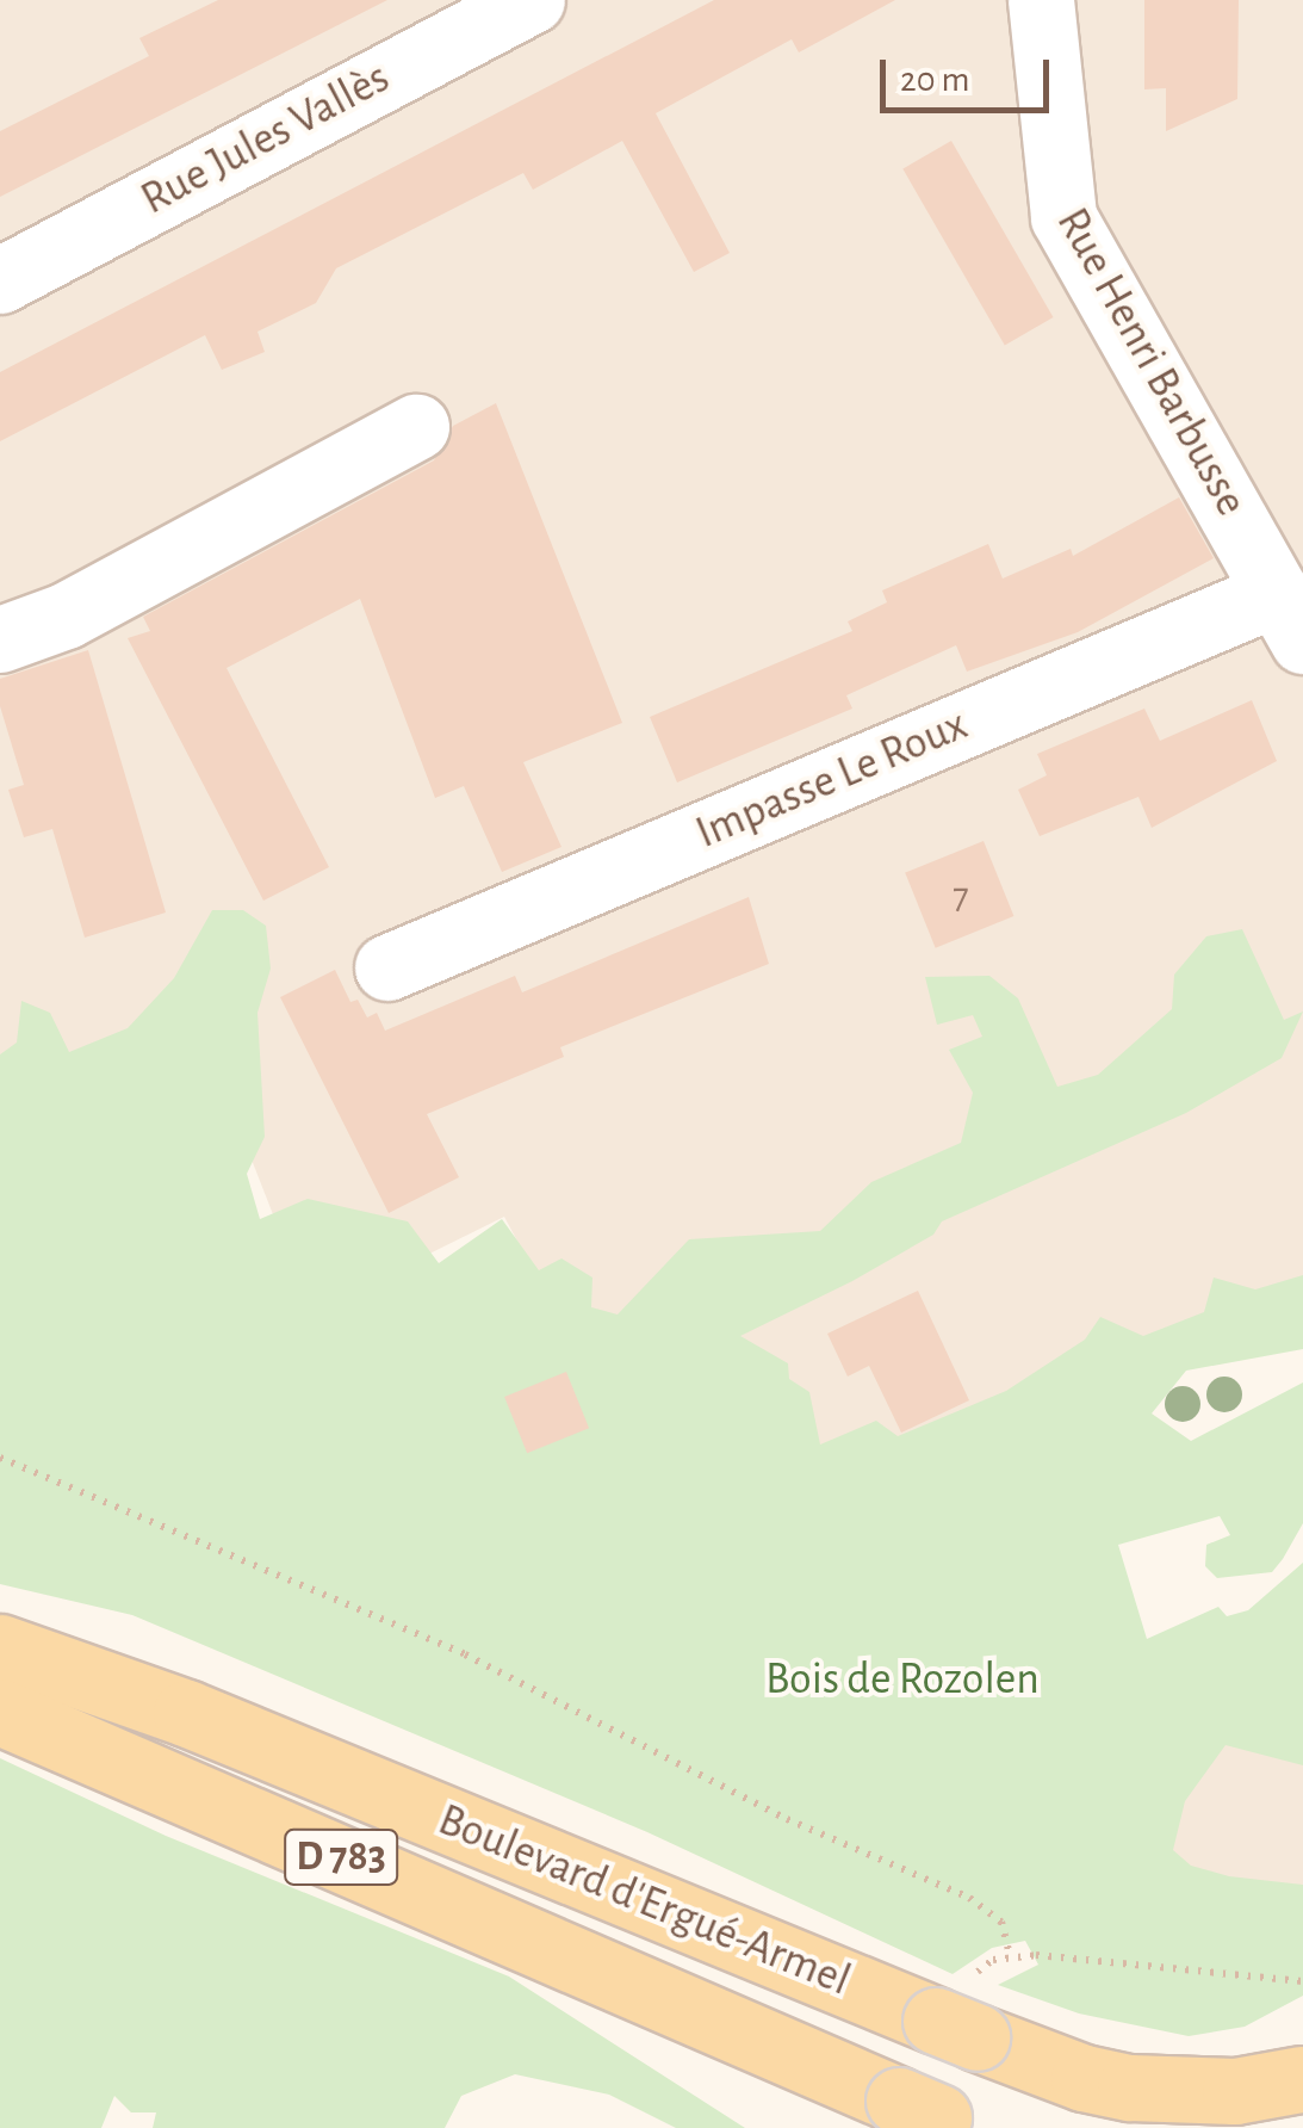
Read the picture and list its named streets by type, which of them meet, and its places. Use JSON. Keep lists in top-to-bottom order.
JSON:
{
  "streets": {
    "main road": ["D 783", "Boulevard d'Ergué-Armel"],
    "street": ["Rue Jules Vallès", "Rue Henri Barbusse", "Impasse Le Roux"]
  },
  "crossings": [
    ["Rue Henri Barbusse", "Impasse Le Roux"]
  ],
  "parks": ["Bois de Rozolen"],
  "house_numbers": ["7"],
  "scale_bar": "20 m"
}
